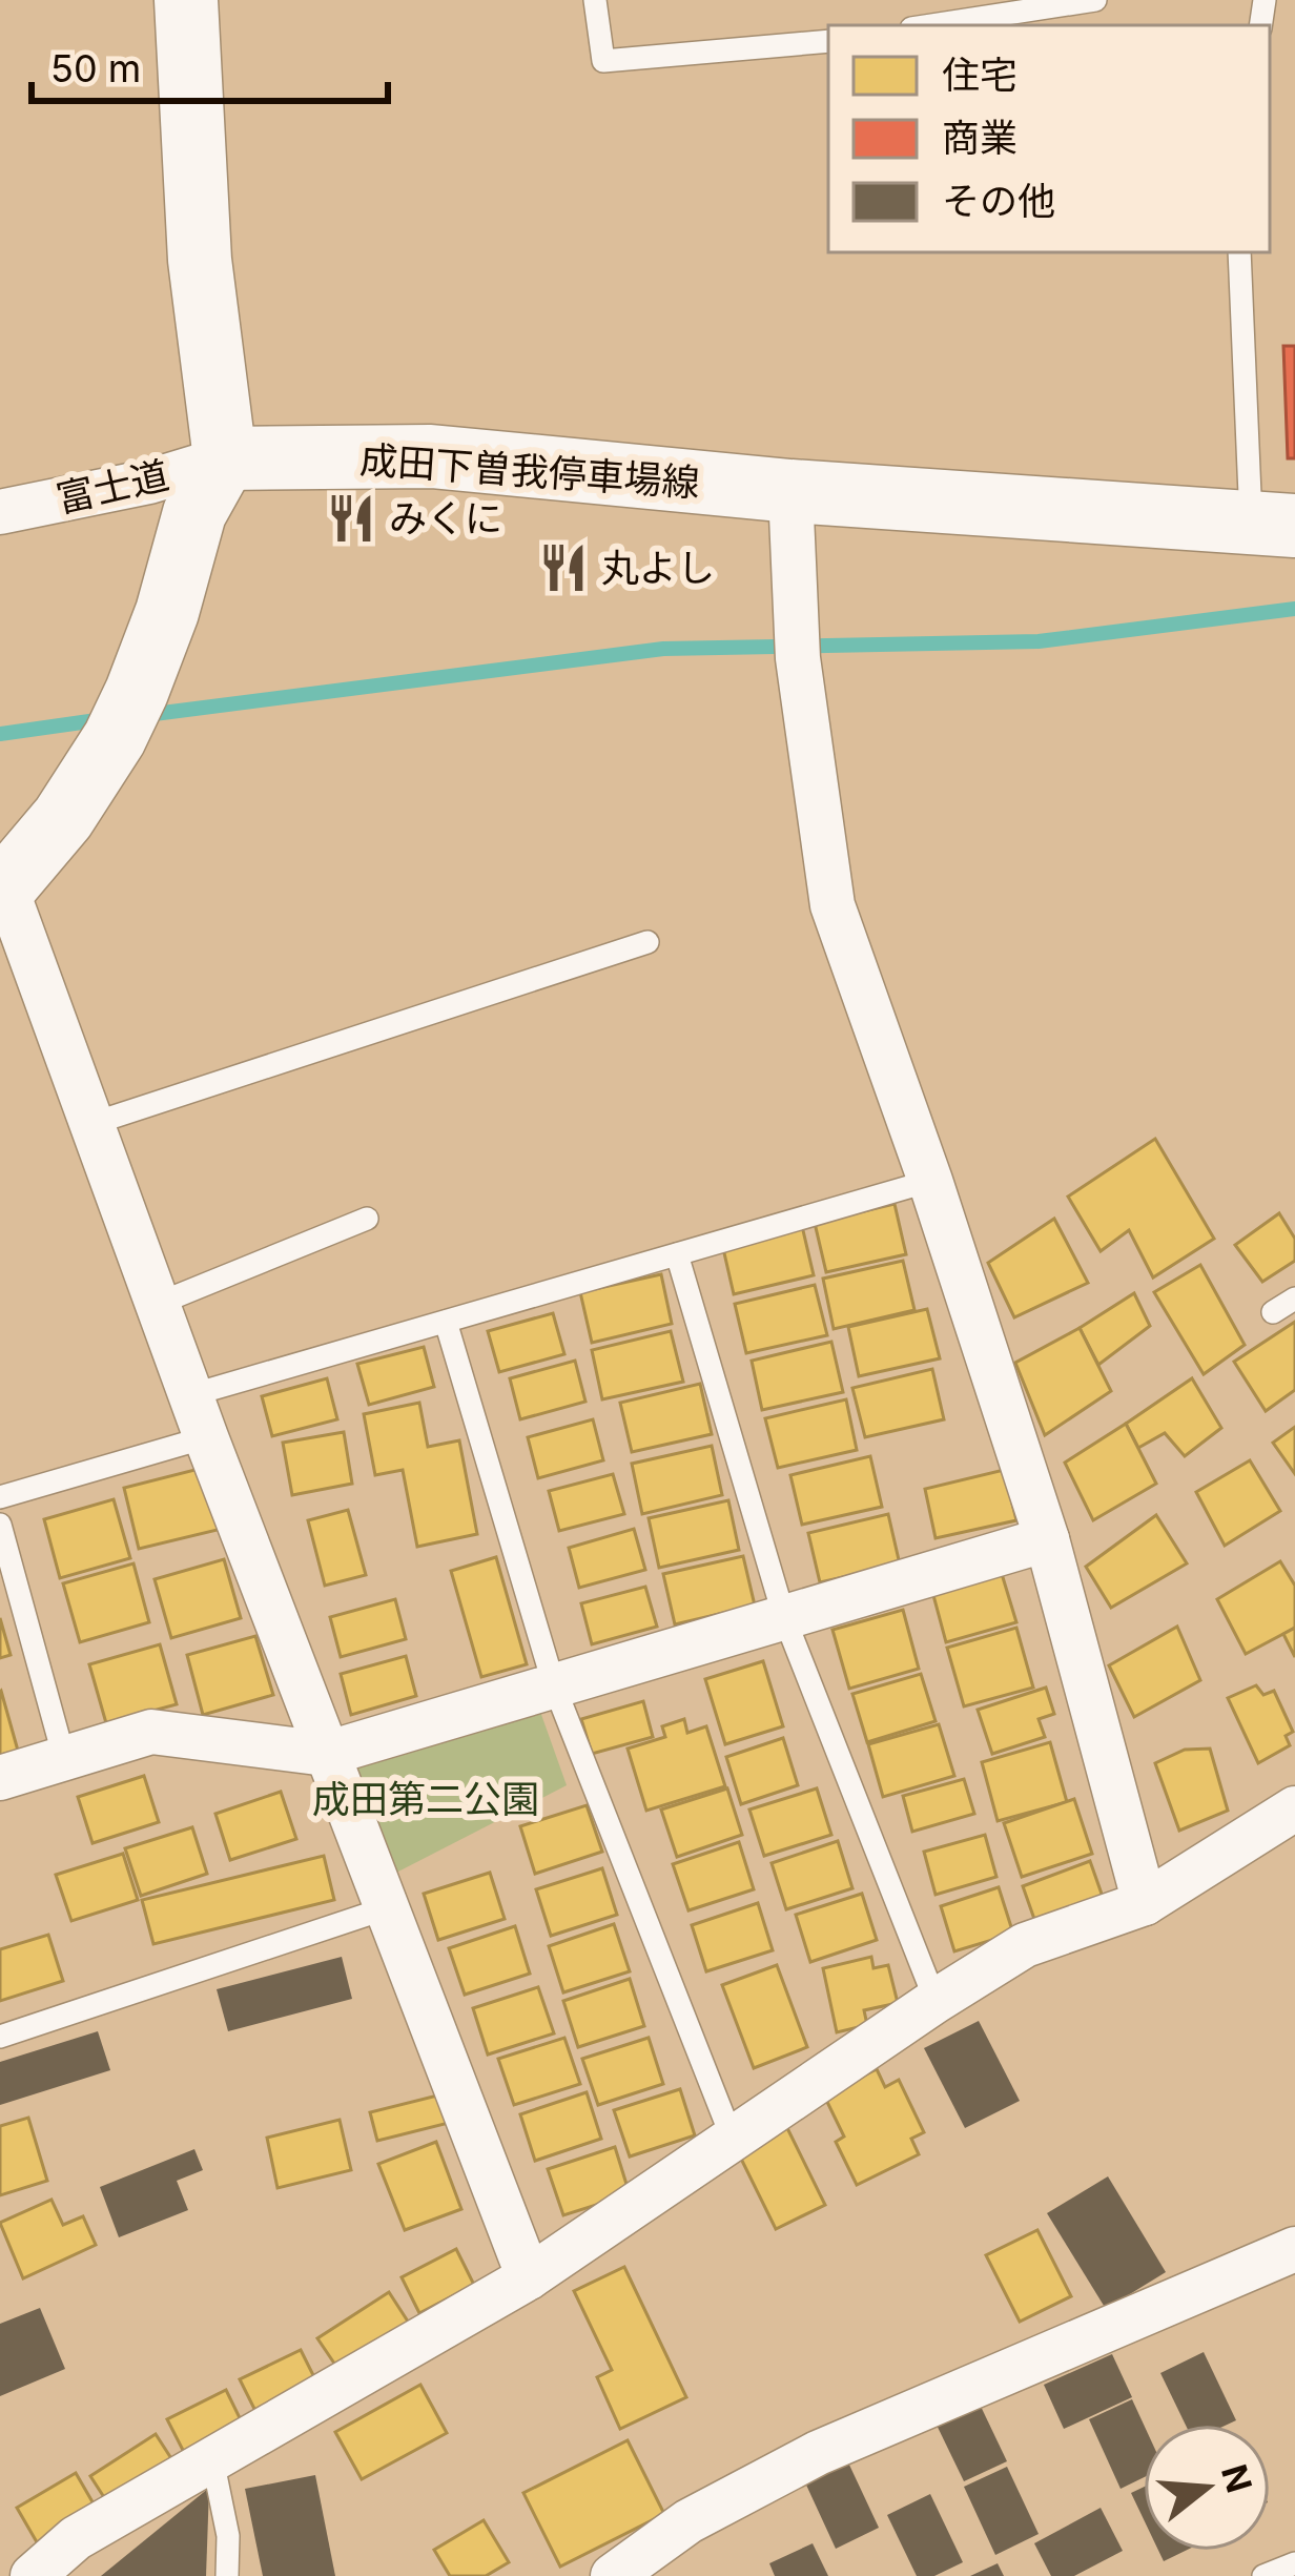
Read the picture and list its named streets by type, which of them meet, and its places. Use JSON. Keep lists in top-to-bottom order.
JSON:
{
  "streets": {
    "main road": ["成田下曽我停車場線"],
    "street": ["富士道"]
  },
  "crossings": [
    ["成田下曽我停車場線", "富士道"]
  ],
  "parks": ["成田第二公園"],
  "places": {
    "restaurant": ["みくに", "丸よし"]
  },
  "legend": ["住宅", "商業", "その他"],
  "scale_bar": "50 m",
  "north": "right"
}
